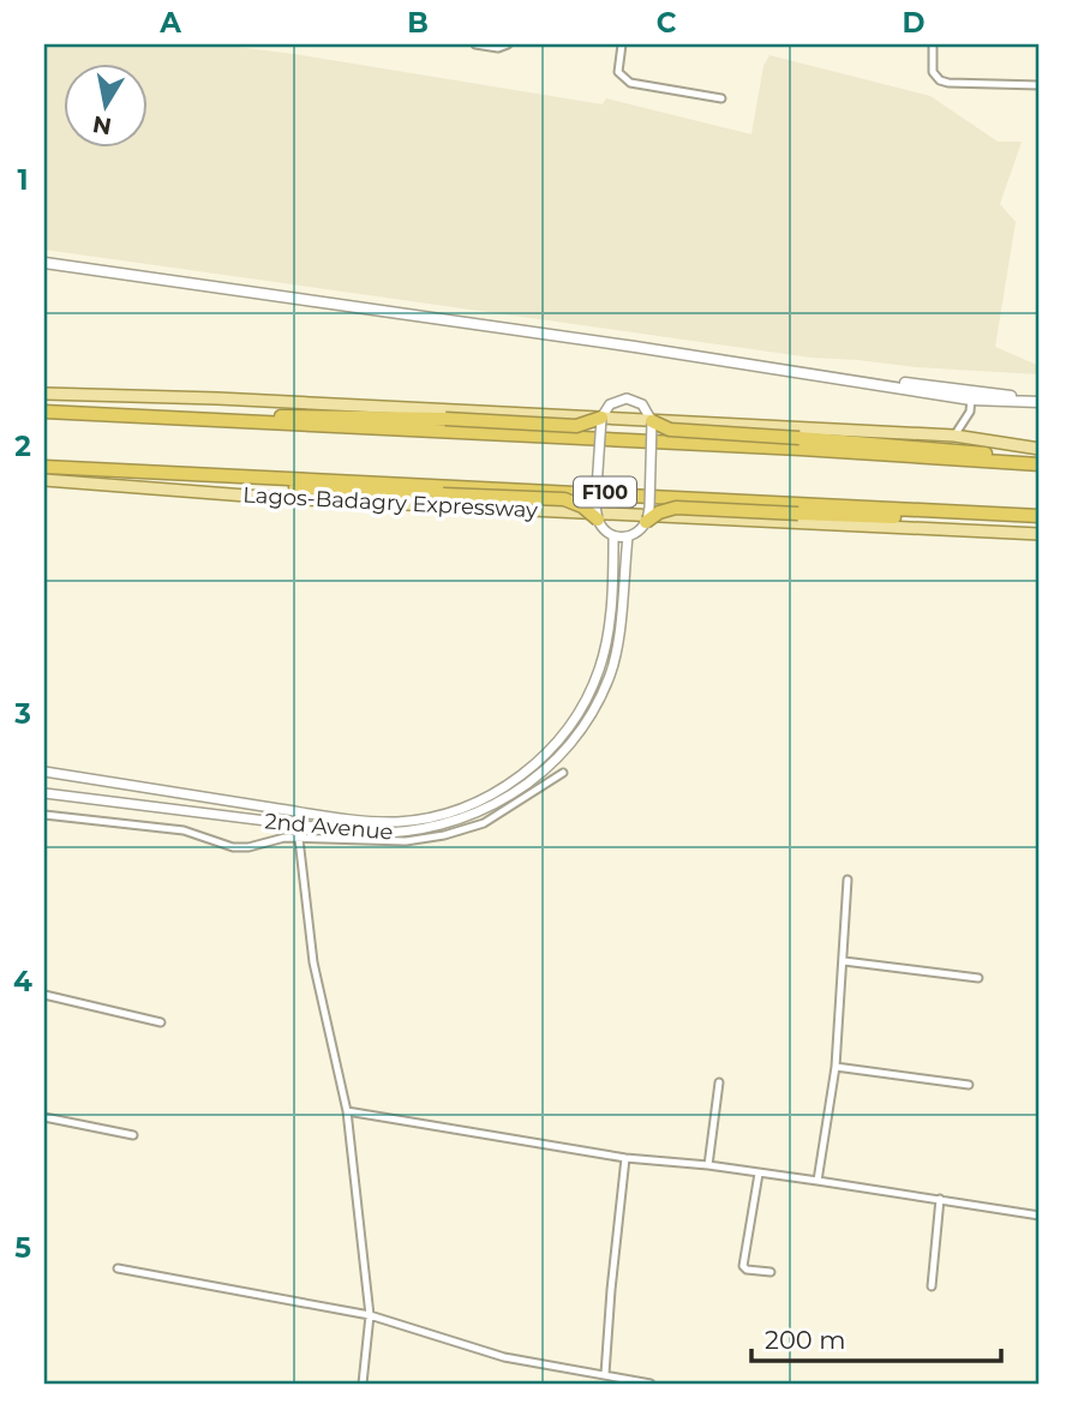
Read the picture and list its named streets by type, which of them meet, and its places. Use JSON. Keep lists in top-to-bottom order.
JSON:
{
  "streets": {
    "highway": ["F100", "Lagos-Badagry Expressway"],
    "street": ["2nd Avenue"]
  },
  "scale_bar": "200 m",
  "north": "bottom",
  "grid": {
    "columns": [
      "A",
      "B",
      "C",
      "D"
    ],
    "rows": [
      "1",
      "2",
      "3",
      "4",
      "5"
    ]
  }
}
